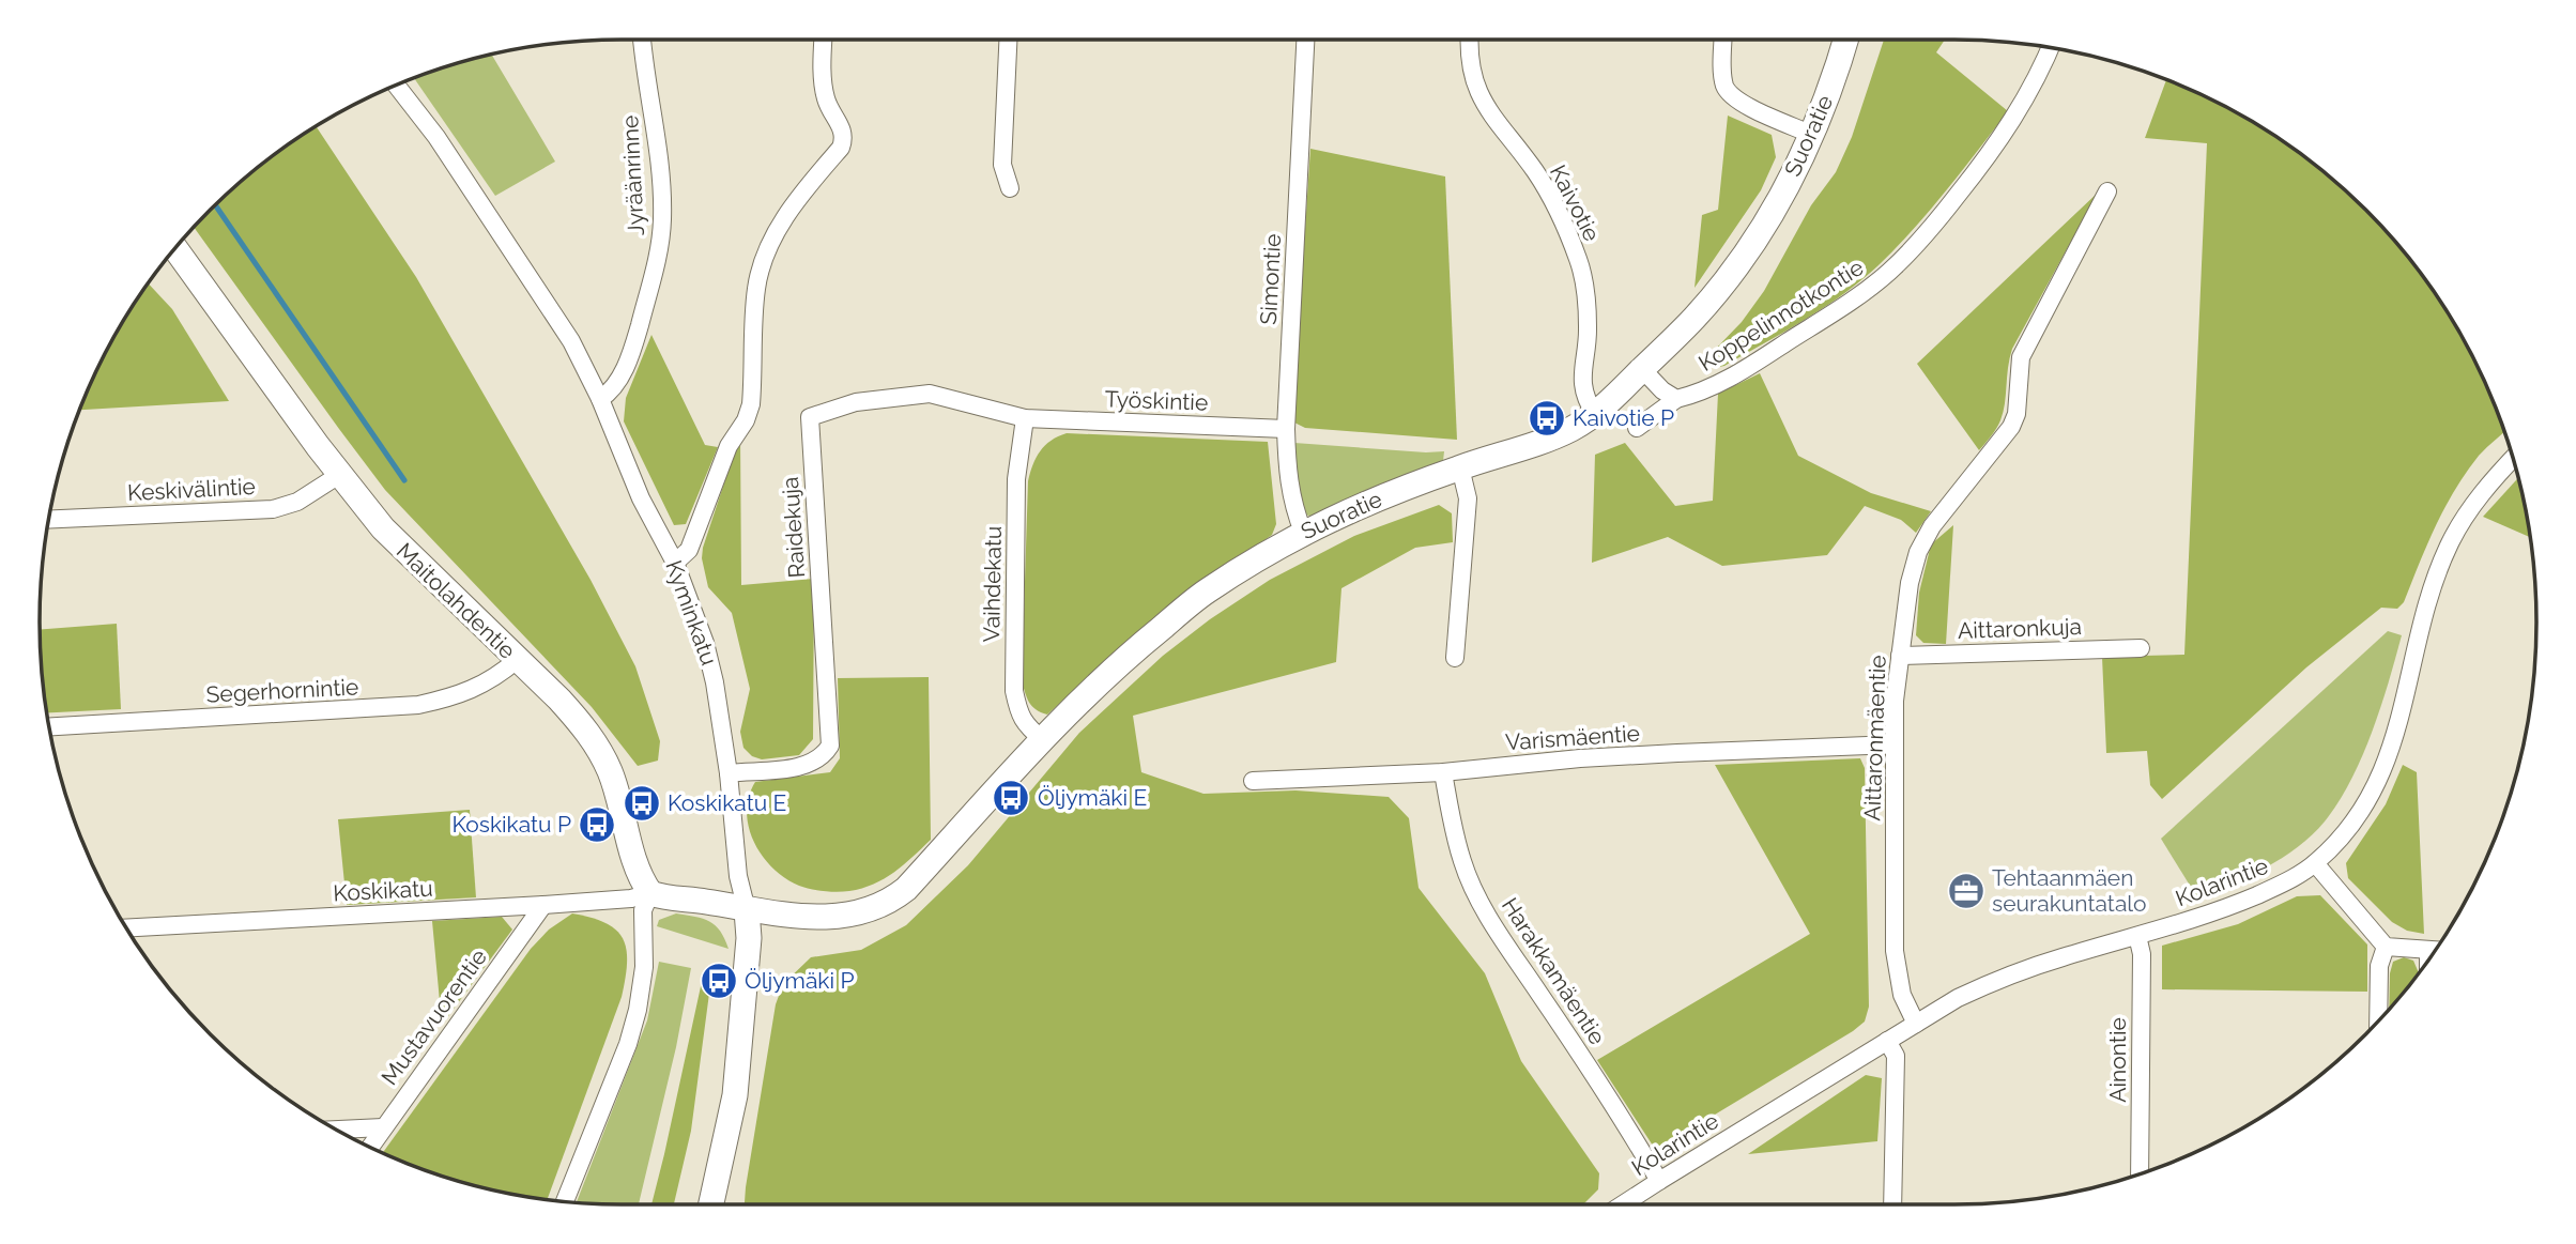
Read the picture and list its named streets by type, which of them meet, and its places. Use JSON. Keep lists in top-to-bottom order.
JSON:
{
  "streets": {
    "street": [
      "Suoratie",
      "Jyräänrinne",
      "Kaivotie",
      "Simontie",
      "Koppelinnotkontie",
      "Työskintie",
      "Keskivälintie",
      "Raidekuja",
      "Vaihdekatu",
      "Maitolahdentie",
      "Kyminkatu",
      "Aittaronkuja",
      "Segerhornintie",
      "Varismäentie",
      "Aittaronmäentie",
      "Kolarintie",
      "Koskikatu",
      "Harakkamäentie",
      "Mustavuorentie",
      "Ainontie"
    ]
  },
  "crossings": [
    ["Suoratie", "Kaivotie"],
    ["Suoratie", "Simontie"],
    ["Suoratie", "Vaihdekatu"],
    ["Suoratie", "Kyminkatu"],
    ["Jyräänrinne", "Kyminkatu"],
    ["Simontie", "Työskintie"],
    ["Työskintie", "Raidekuja"],
    ["Työskintie", "Vaihdekatu"],
    ["Keskivälintie", "Maitolahdentie"],
    ["Raidekuja", "Vaihdekatu"],
    ["Raidekuja", "Kyminkatu"],
    ["Maitolahdentie", "Segerhornintie"],
    ["Maitolahdentie", "Koskikatu"],
    ["Aittaronkuja", "Aittaronmäentie"],
    ["Varismäentie", "Aittaronmäentie"],
    ["Varismäentie", "Harakkamäentie"],
    ["Aittaronmäentie", "Kolarintie"],
    ["Kolarintie", "Harakkamäentie"],
    ["Kolarintie", "Ainontie"],
    ["Koskikatu", "Mustavuorentie"]
  ],
  "places": {
    "bus stop": [
      "Kaivotie P",
      "Öljymäki E",
      "Koskikatu E",
      "Koskikatu P",
      "Öljymäki P"
    ],
    "office": ["Tehtaanmäen seurakuntatalo"]
  }
}
